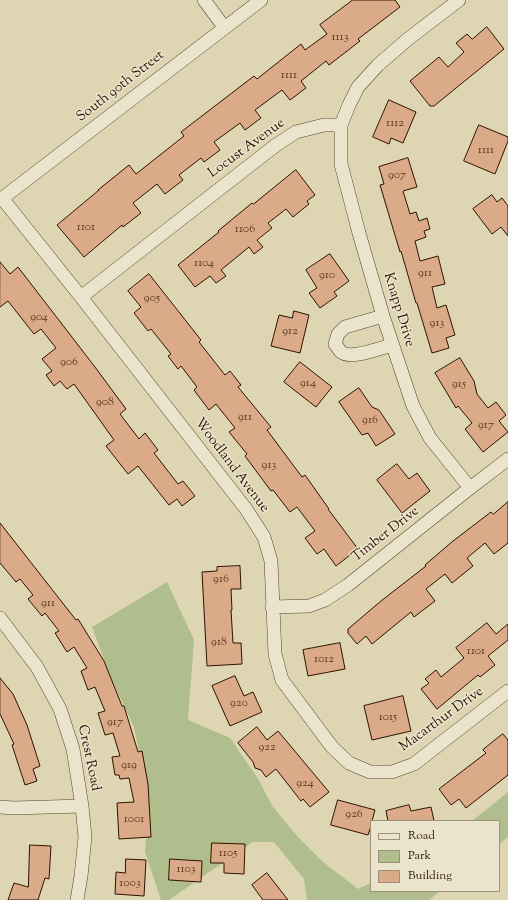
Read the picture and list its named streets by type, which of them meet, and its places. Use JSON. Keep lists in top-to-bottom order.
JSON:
{
  "streets": {
    "street": [
      "South 90th Street",
      "Locust Avenue",
      "Knapp Drive",
      "Woodland Avenue",
      "Timber Drive",
      "Macarthur Drive",
      "Crest Road"
    ]
  },
  "crossings": [
    ["South 90th Street", "Woodland Avenue"],
    ["Locust Avenue", "Knapp Drive"],
    ["Locust Avenue", "Woodland Avenue"],
    ["Knapp Drive", "Timber Drive"],
    ["Woodland Avenue", "Timber Drive"],
    ["Woodland Avenue", "Macarthur Drive"]
  ],
  "house_numbers": [
    "1113",
    "1111",
    "1112",
    "1111",
    "907",
    "1101",
    "1106",
    "1104",
    "911",
    "910",
    "905",
    "904",
    "913",
    "912",
    "906",
    "914",
    "915",
    "908",
    "911",
    "916",
    "917",
    "913",
    "916",
    "911",
    "918",
    "1101",
    "1012",
    "920",
    "1015",
    "917",
    "922",
    "919",
    "924",
    "926",
    "1001",
    "1105",
    "1103",
    "1003"
  ],
  "legend": ["Road", "Park", "Building"]
}
